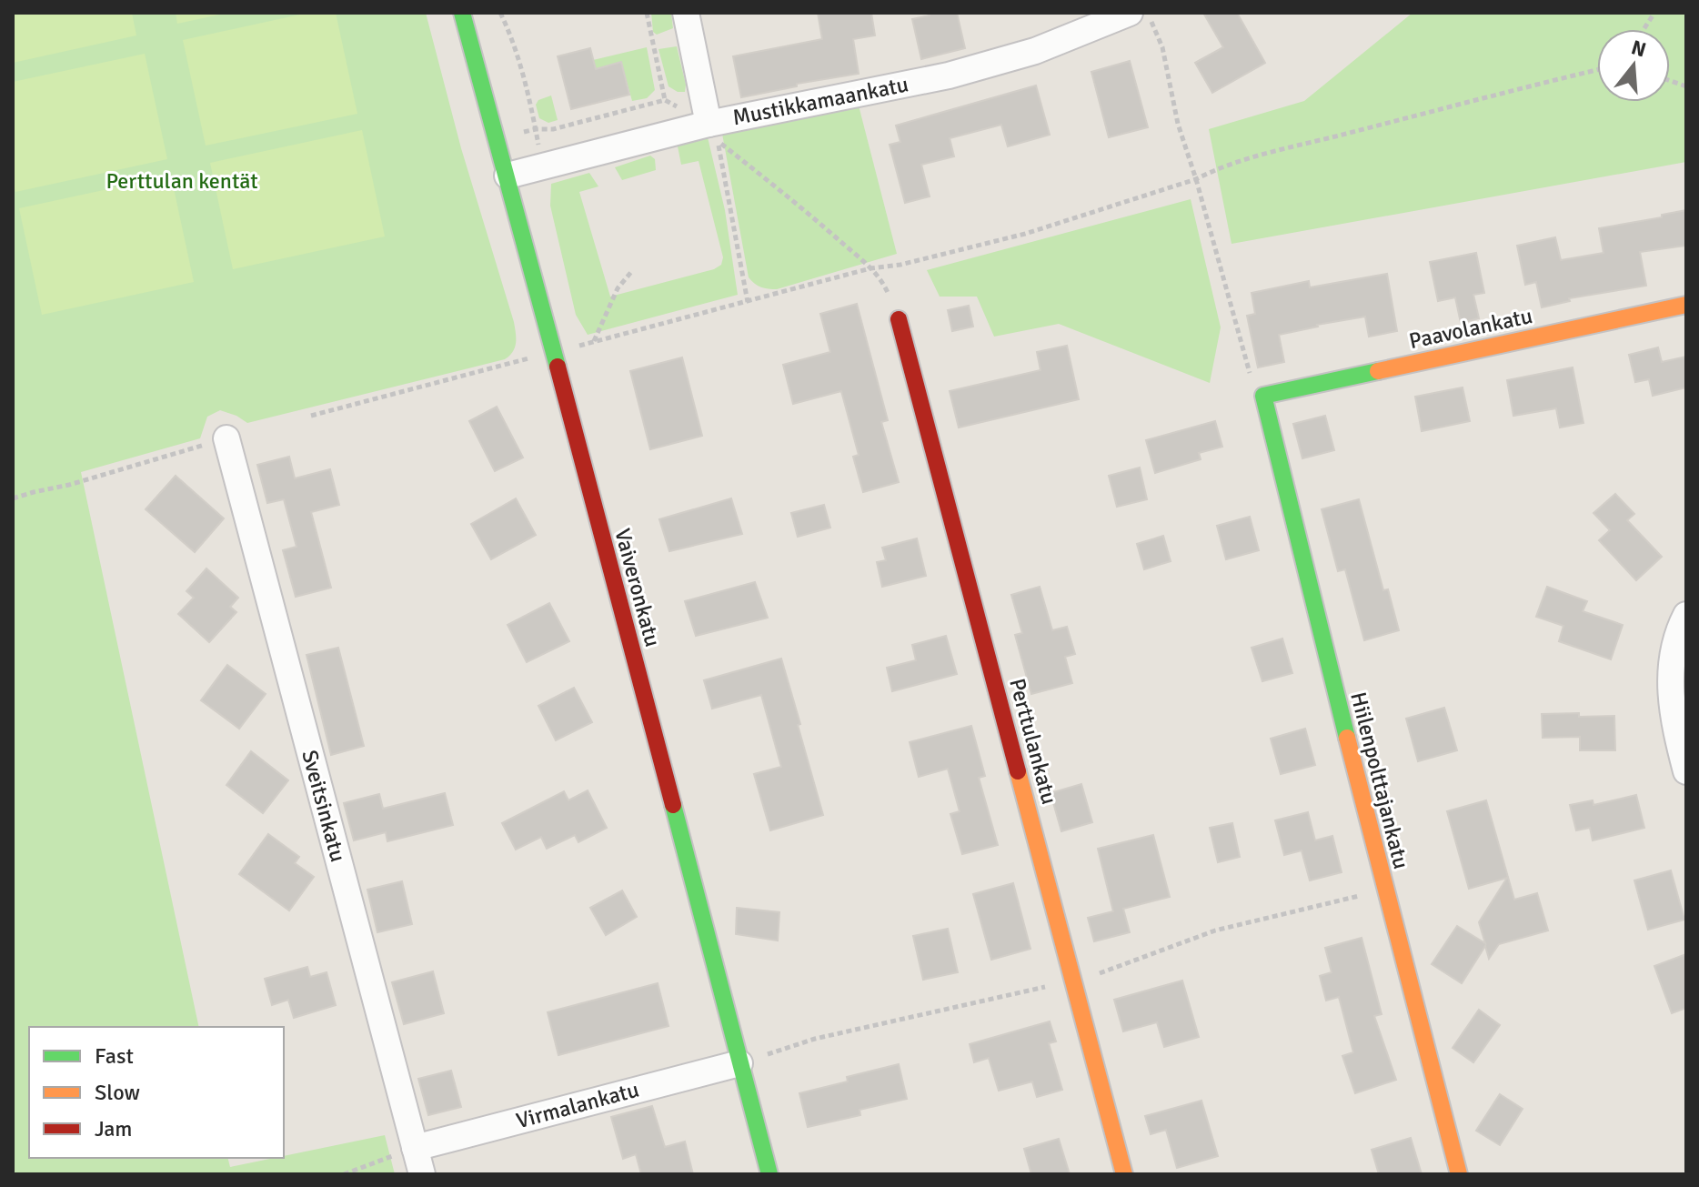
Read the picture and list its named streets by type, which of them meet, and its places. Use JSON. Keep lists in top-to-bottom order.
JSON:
{
  "streets": {
    "street": [
      "Mustikkamaankatu",
      "Paavolankatu",
      "Vaiveronkatu",
      "Perttulankatu",
      "Hiilenpolttajankatu",
      "Sveitsinkatu",
      "Virmalankatu"
    ]
  },
  "crossings": [
    ["Mustikkamaankatu", "Vaiveronkatu"],
    ["Paavolankatu", "Hiilenpolttajankatu"],
    ["Vaiveronkatu", "Virmalankatu"],
    ["Sveitsinkatu", "Virmalankatu"]
  ],
  "parks": ["Perttulan kentät"],
  "legend": ["Fast", "Slow", "Jam"],
  "north": "top"
}
